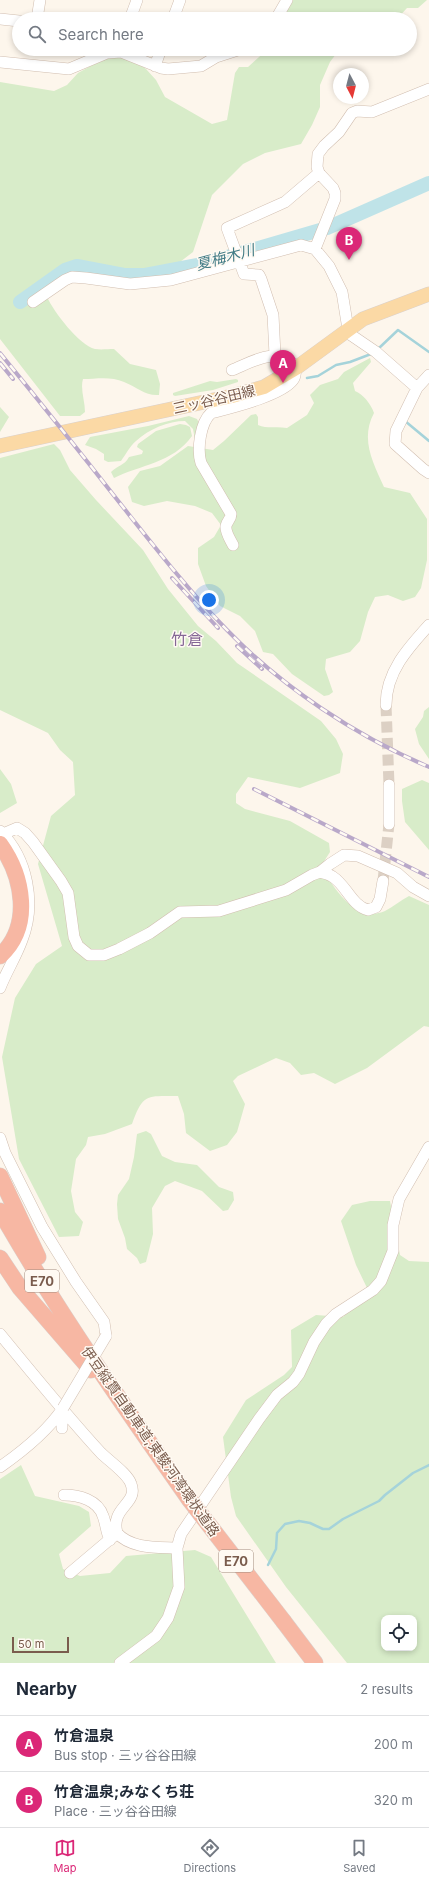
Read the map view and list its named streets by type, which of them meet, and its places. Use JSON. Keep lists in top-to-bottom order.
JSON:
{
  "streets": {
    "highway": ["E70", "伊豆縦貫自動車道;東駿河湾環状道路"],
    "main road": ["三ッ谷谷田線"]
  },
  "districts": ["竹倉"],
  "water": ["夏梅木川"],
  "scale_bar": "50 m",
  "north": "bottom",
  "page": {
    "search": "Search here",
    "pins": ["B", "A"],
    "scale": "50 m",
    "heading": ["Nearby", "2 results"],
    "list": [
      {
        "mark": "A",
        "name": "竹倉温泉",
        "note": "Bus stop · 三ッ谷谷田線",
        "value": "200 m"
      },
      {
        "mark": "B",
        "name": "竹倉温泉;みなくち荘",
        "note": "Place · 三ッ谷谷田線",
        "value": "320 m"
      }
    ],
    "nav": ["Map", "Directions", "Saved"]
  }
}
